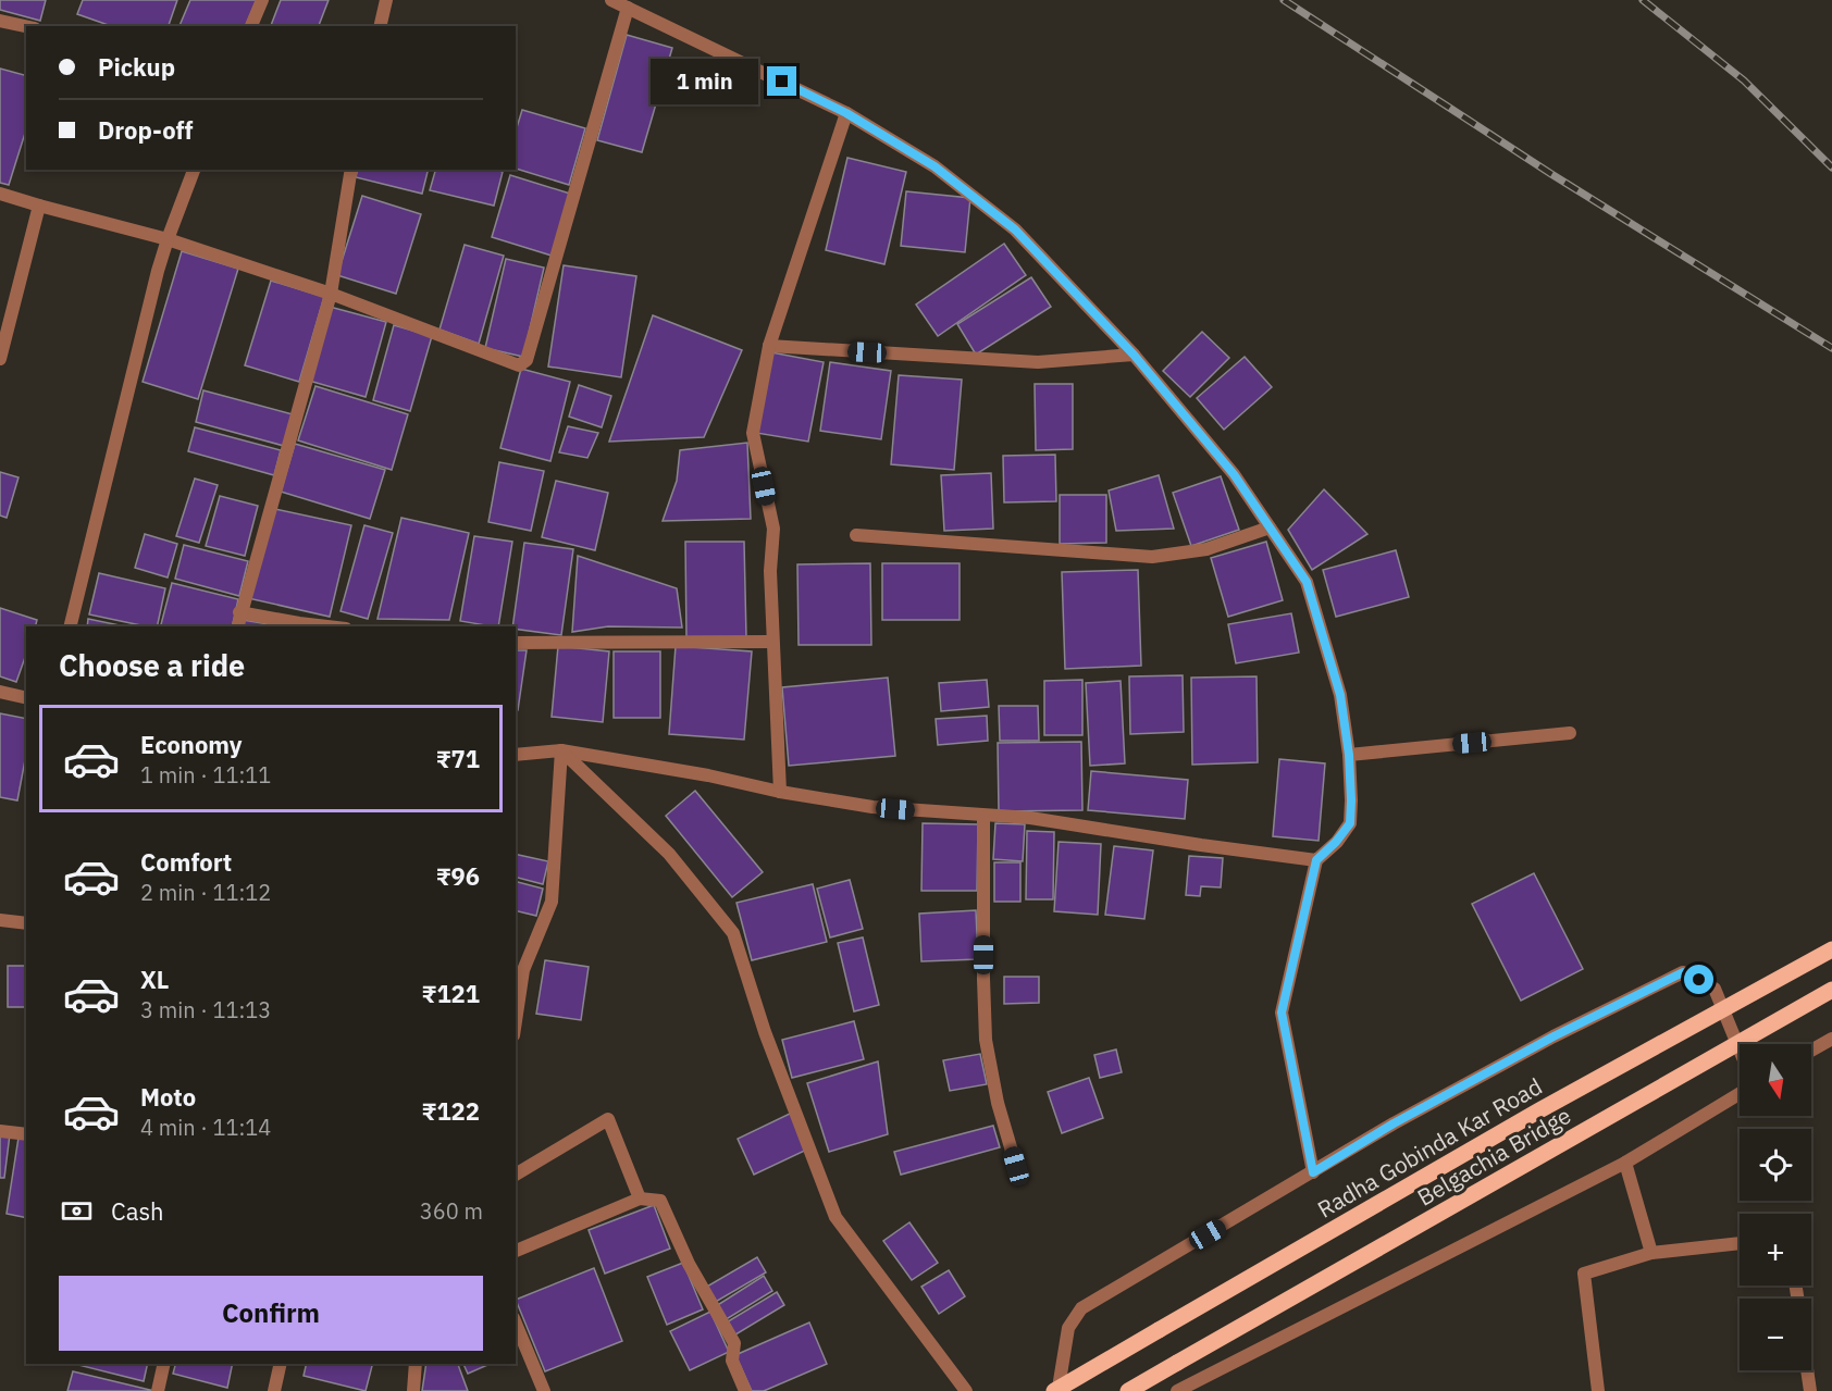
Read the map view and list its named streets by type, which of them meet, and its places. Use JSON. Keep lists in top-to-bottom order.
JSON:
{
  "streets": {
    "main road": ["Radha Gobinda Kar Road", "Belgachia Bridge"]
  },
  "north": "bottom",
  "page": {
    "banner": ["Pickup", "Drop-off"],
    "bubble": "1 min",
    "heading": "Choose a ride",
    "list": [
      {
        "name": "Economy",
        "note": "1 min · 11:11",
        "value": "₹71"
      },
      {
        "name": "Comfort",
        "note": "2 min · 11:12",
        "value": "₹96"
      },
      {
        "name": "XL",
        "note": "3 min · 11:13",
        "value": "₹121"
      },
      {
        "name": "Moto",
        "note": "4 min · 11:14",
        "value": "₹122"
      }
    ],
    "map_buttons": ["+", "−"],
    "pay": ["Cash", "360 m"],
    "buttons": "Confirm"
  }
}
